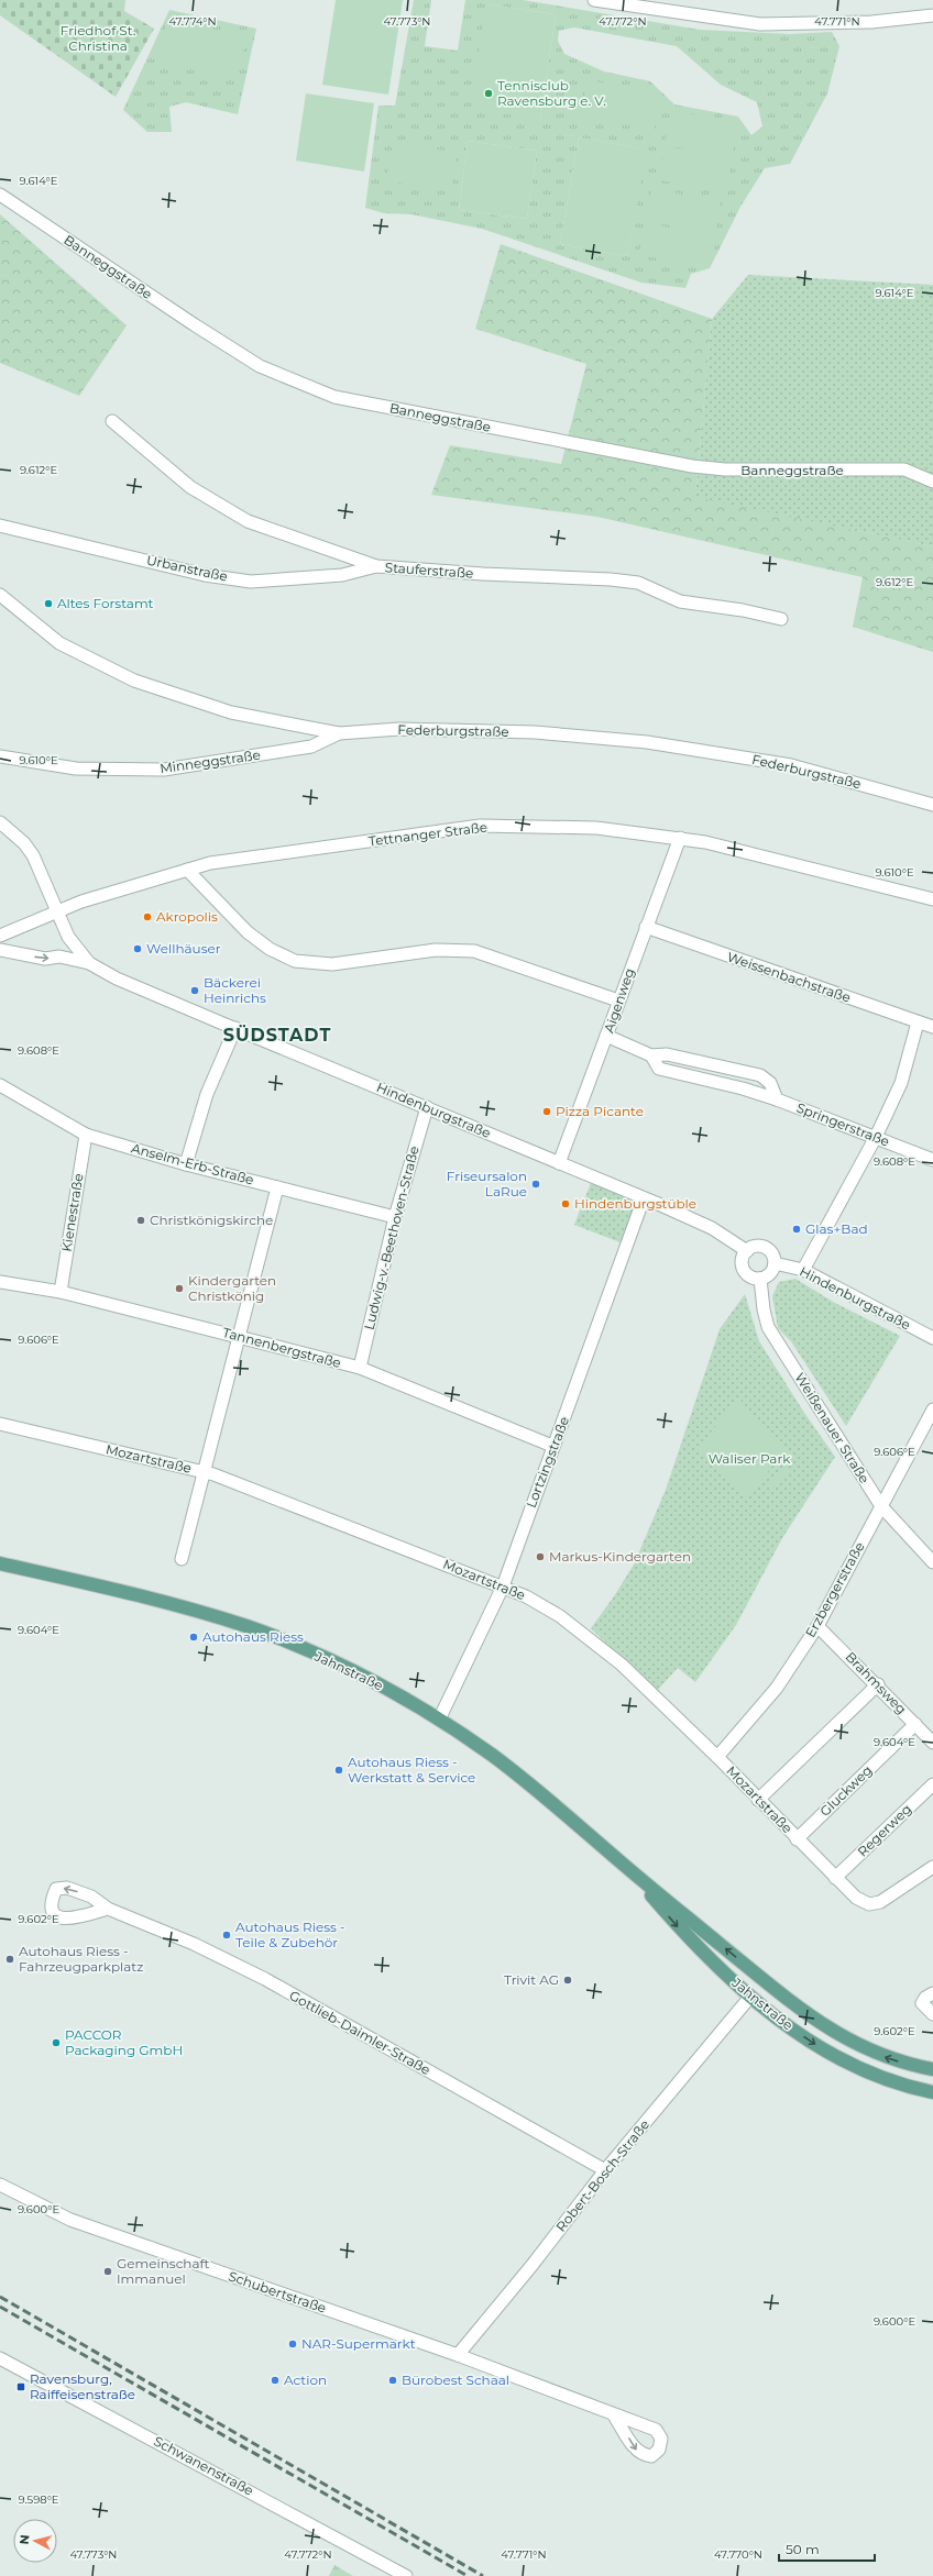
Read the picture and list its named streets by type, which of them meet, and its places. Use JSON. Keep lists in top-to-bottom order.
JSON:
{
  "streets": {
    "main road": ["Jahnstraße"],
    "street": [
      "Banneggstraße",
      "Urbanstraße",
      "Stauferstraße",
      "Federburgstraße",
      "Minneggstraße",
      "Tettnanger Straße",
      "Weissenbachstraße",
      "Aigenweg",
      "Hindenburgstraße",
      "Springerstraße",
      "Anselm-Erb-Straße",
      "Kienestraße",
      "Ludwig-v.-Beethoven-Straße",
      "Tannenbergstraße",
      "Weißenauer Straße",
      "Mozartstraße",
      "Lortzingstraße",
      "Erzbergerstraße",
      "Brahmsweg",
      "Gluckweg",
      "Regerweg",
      "Gottlieb-Daimler-Straße",
      "Robert-Bosch-Straße",
      "Schubertstraße",
      "Schwanenstraße"
    ]
  },
  "crossings": [
    ["Urbanstraße", "Stauferstraße"],
    ["Federburgstraße", "Minneggstraße"],
    ["Tettnanger Straße", "Aigenweg"],
    ["Weissenbachstraße", "Aigenweg"],
    ["Aigenweg", "Hindenburgstraße"],
    ["Aigenweg", "Springerstraße"],
    ["Hindenburgstraße", "Ludwig-v.-Beethoven-Straße"],
    ["Hindenburgstraße", "Weißenauer Straße"],
    ["Hindenburgstraße", "Lortzingstraße"],
    ["Anselm-Erb-Straße", "Kienestraße"],
    ["Anselm-Erb-Straße", "Ludwig-v.-Beethoven-Straße"],
    ["Kienestraße", "Tannenbergstraße"],
    ["Ludwig-v.-Beethoven-Straße", "Tannenbergstraße"],
    ["Tannenbergstraße", "Lortzingstraße"],
    ["Weißenauer Straße", "Erzbergerstraße"],
    ["Mozartstraße", "Lortzingstraße"],
    ["Mozartstraße", "Erzbergerstraße"],
    ["Mozartstraße", "Gluckweg"],
    ["Mozartstraße", "Regerweg"],
    ["Lortzingstraße", "Jahnstraße"],
    ["Erzbergerstraße", "Brahmsweg"],
    ["Jahnstraße", "Robert-Bosch-Straße"],
    ["Brahmsweg", "Gluckweg"],
    ["Gottlieb-Daimler-Straße", "Robert-Bosch-Straße"],
    ["Robert-Bosch-Straße", "Schubertstraße"]
  ],
  "districts": ["SÜDSTADT"],
  "parks": ["Friedhof St. Christina", "Waliser Park"],
  "places": {
    "other": [
      "Tennisclub Ravensburg e. V.",
      "Altes Forstamt",
      "Akropolis",
      "Wellhäuser",
      "Bäckerei Heinrichs",
      "Pizza Picante",
      "Friseursalon LaRue",
      "Hindenburgstüble",
      "Christkönigskirche",
      "Glas+Bad",
      "Kindergarten Christkönig",
      "Markus-Kindergarten",
      "Autohaus Riess",
      "Autohaus Riess - Werkstatt & Service",
      "Autohaus Riess - Teile & Zubehör",
      "Autohaus Riess - Fahrzeugparkplatz",
      "Trivit AG",
      "PACCOR Packaging GmbH",
      "Gemeinschaft Immanuel",
      "NAR-Supermarkt",
      "Action",
      "Bürobest Schaal"
    ],
    "transit": ["Ravensburg, Raiffeisenstraße"]
  },
  "scale_bar": "50 m",
  "north": "left",
  "coordinates": [
    "47.774°N",
    "47.773°N",
    "47.772°N",
    "47.771°N",
    "9.614°E",
    "9.612°E",
    "9.610°E",
    "9.608°E",
    "9.606°E",
    "9.604°E",
    "9.602°E",
    "9.600°E",
    "9.598°E",
    "47.770°N"
  ]
}
